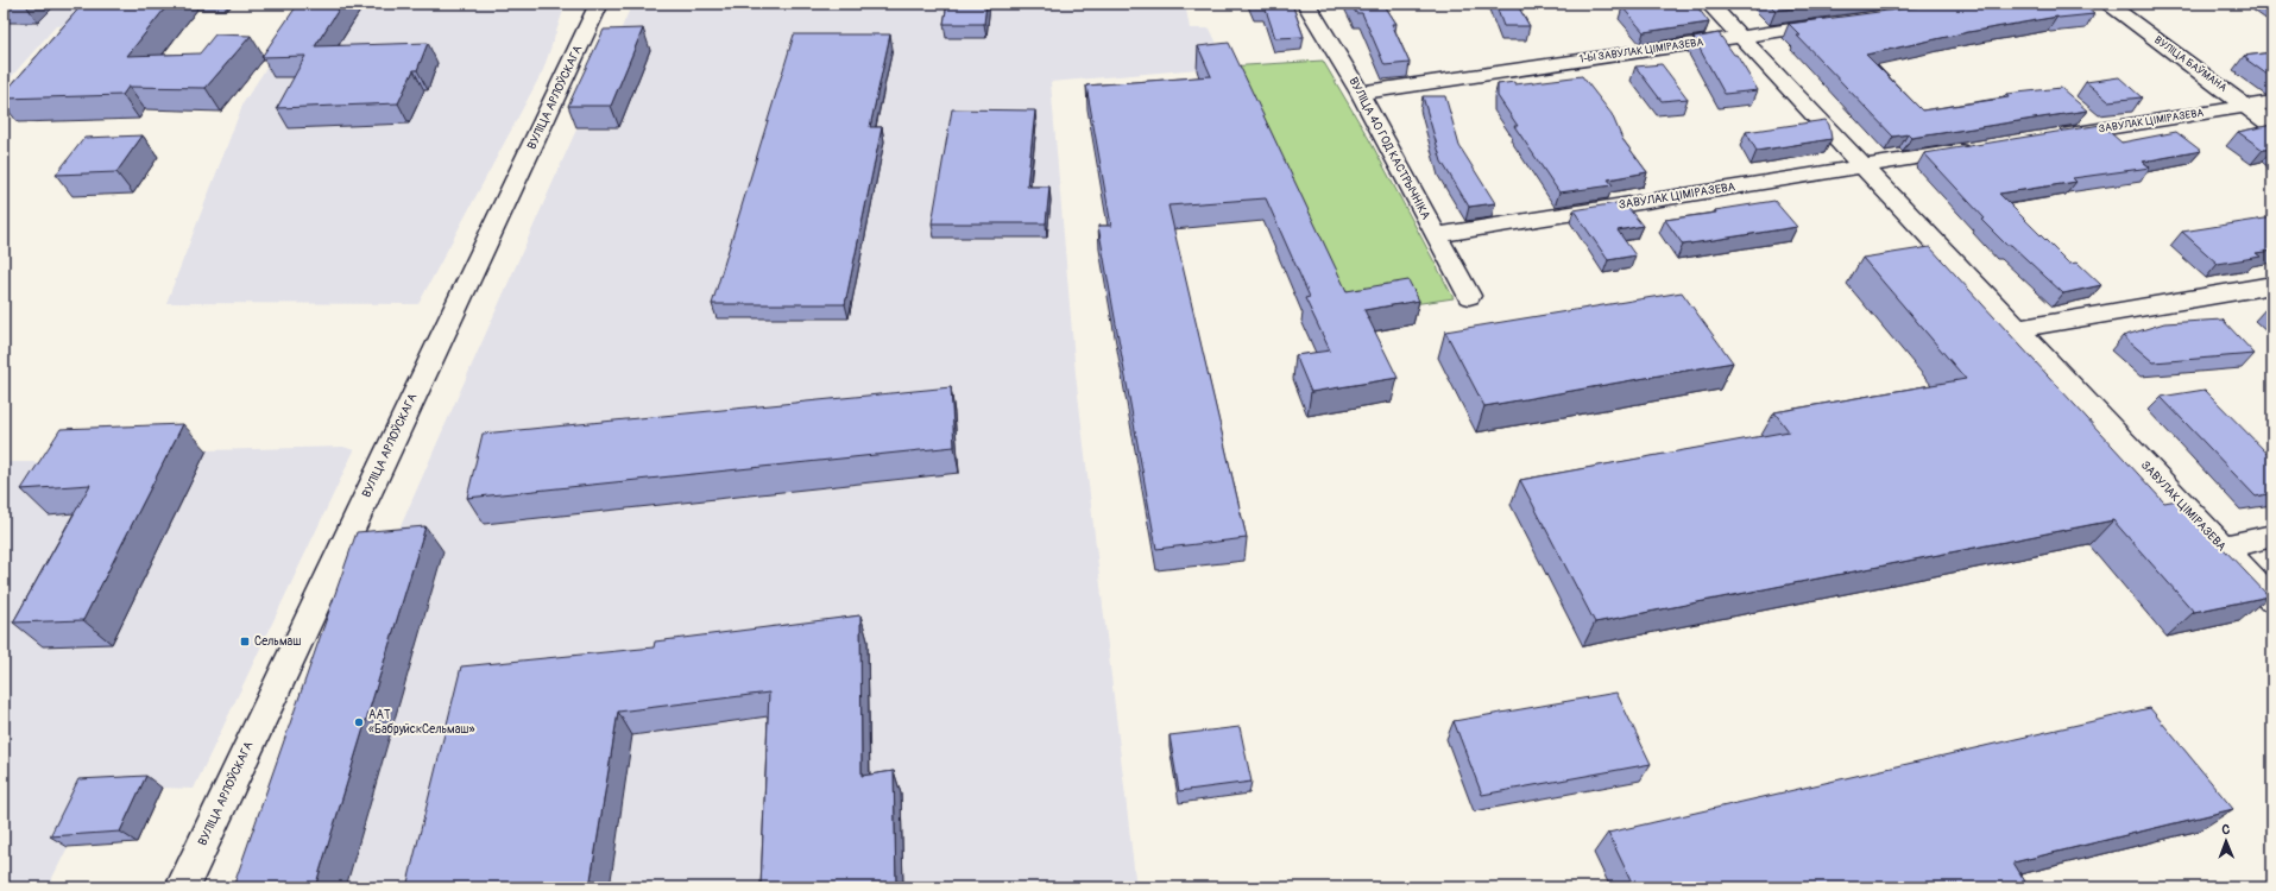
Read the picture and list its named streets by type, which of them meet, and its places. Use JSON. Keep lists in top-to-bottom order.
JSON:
{
  "streets": {
    "street": [
      "1-Ы ЗАВУЛАК ЦІМІРАЗЕВА",
      "ВУЛІЦА БАЎМАНА",
      "ВУЛІЦА АРЛОЎСКАГА",
      "ЗАВУЛАК ЦІМІРАЗЕВА",
      "ВУЛІЦА 40 ГОД КАСТРЫЧНІКА"
    ]
  },
  "crossings": [
    ["1-Ы ЗАВУЛАК ЦІМІРАЗЕВА", "ЗАВУЛАК ЦІМІРАЗЕВА"],
    ["1-Ы ЗАВУЛАК ЦІМІРАЗЕВА", "ВУЛІЦА 40 ГОД КАСТРЫЧНІКА"],
    ["ВУЛІЦА БАЎМАНА", "ЗАВУЛАК ЦІМІРАЗЕВА"],
    ["ЗАВУЛАК ЦІМІРАЗЕВА", "ВУЛІЦА 40 ГОД КАСТРЫЧНІКА"]
  ],
  "places": {
    "transit": ["Сельмаш"],
    "other": ["ААТ «БабруйскСельмаш»"]
  },
  "north": "top"
}
